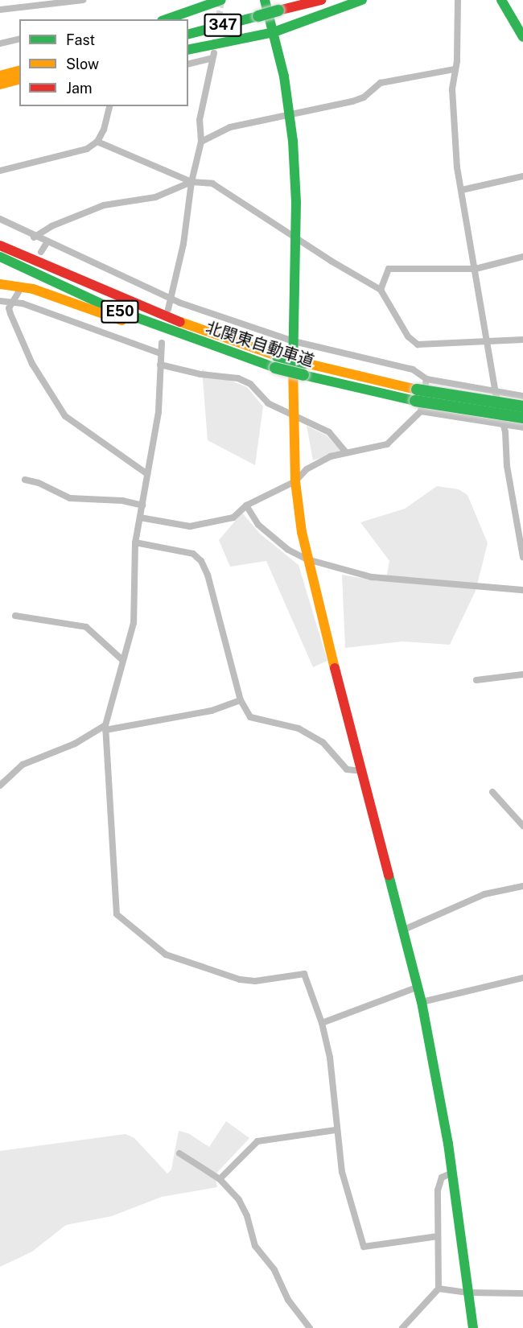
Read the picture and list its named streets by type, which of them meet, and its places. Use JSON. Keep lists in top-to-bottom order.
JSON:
{
  "streets": {
    "main road": ["347", "E50", "北関東自動車道"]
  },
  "legend": ["Fast", "Slow", "Jam"]
}
